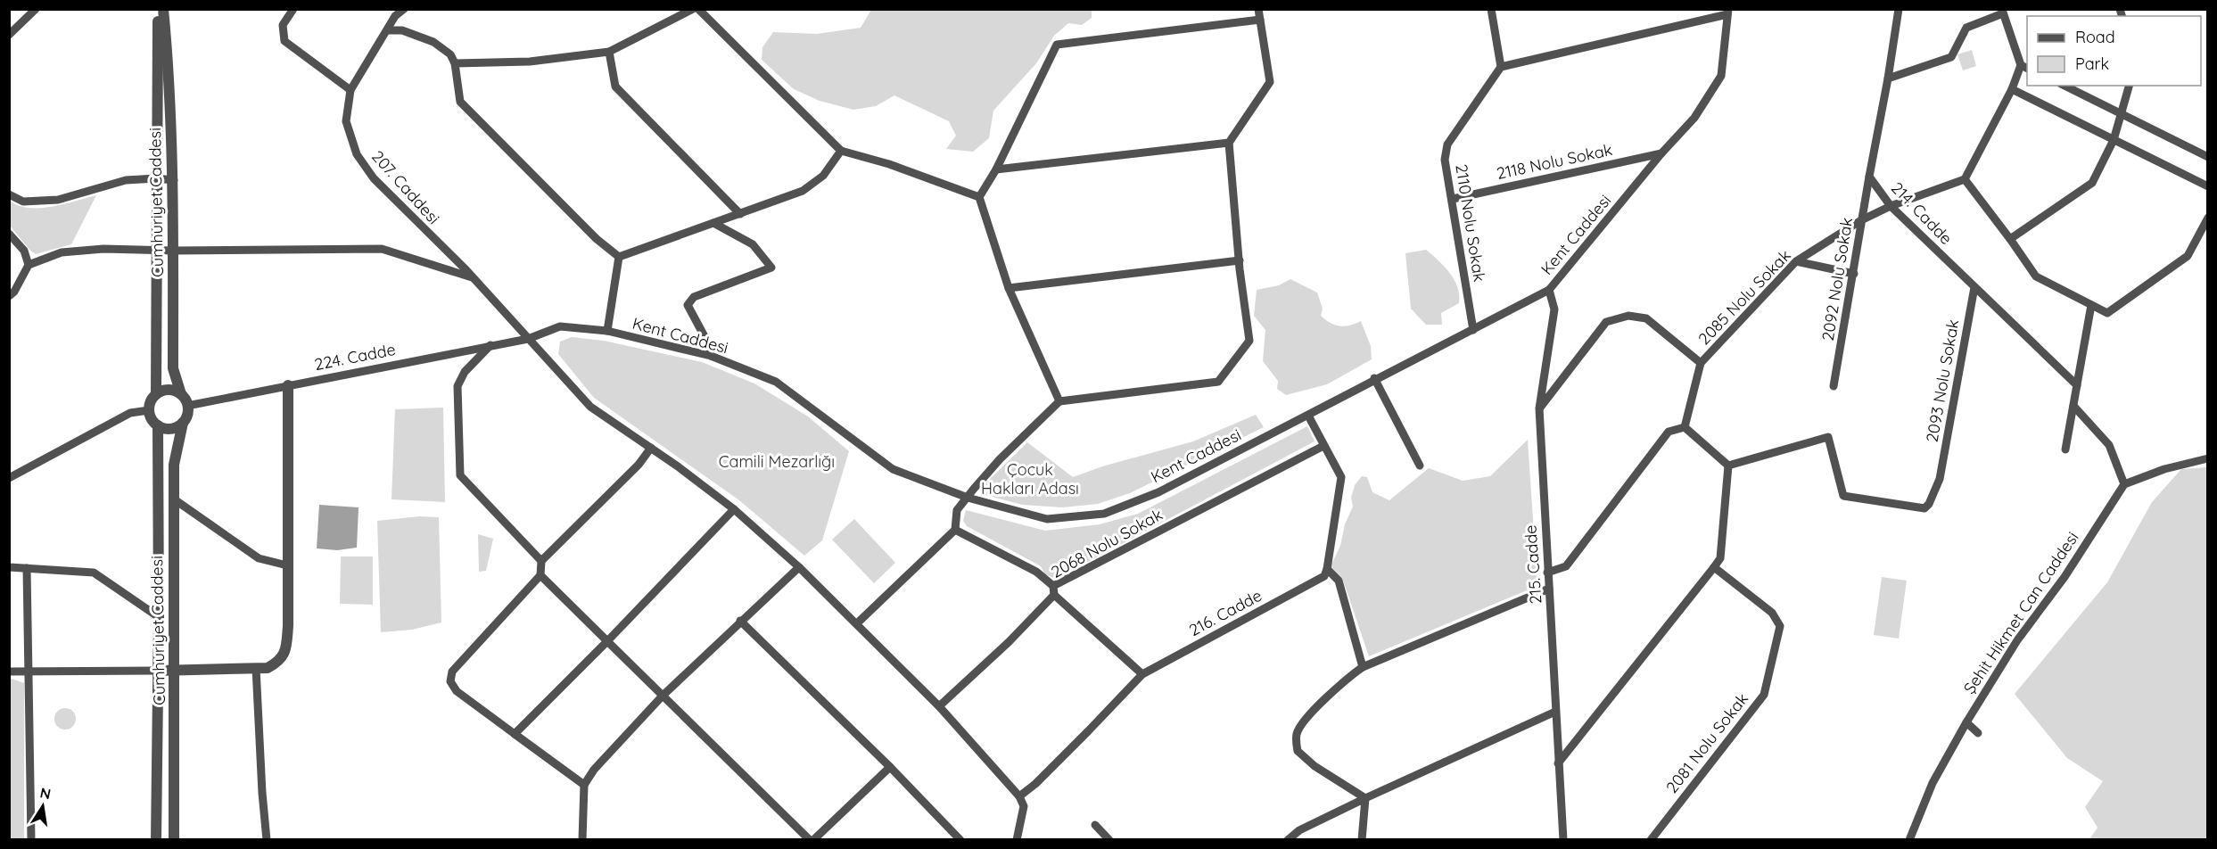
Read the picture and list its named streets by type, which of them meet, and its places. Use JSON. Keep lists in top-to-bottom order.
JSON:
{
  "streets": {
    "street": [
      "2118 Nolu Sokak",
      "207. Caddesi",
      "Cumhuriyet Caddesi",
      "214. Cadde",
      "2110 Nolu Sokak",
      "Kent Caddesi",
      "2092 Nolu Sokak",
      "2085 Nolu Sokak",
      "224. Cadde",
      "2093 Nolu Sokak",
      "2068 Nolu Sokak",
      "215. Cadde",
      "216. Cadde",
      "Şehit Hikmet Can Caddesi",
      "2081 Nolu Sokak"
    ]
  },
  "crossings": [
    ["2118 Nolu Sokak", "2110 Nolu Sokak"],
    ["2118 Nolu Sokak", "Kent Caddesi"],
    ["207. Caddesi", "Kent Caddesi"],
    ["207. Caddesi", "224. Cadde"],
    ["207. Caddesi", "2068 Nolu Sokak"],
    ["207. Caddesi", "216. Cadde"],
    ["Cumhuriyet Caddesi", "224. Cadde"],
    ["214. Cadde", "2092 Nolu Sokak"],
    ["214. Cadde", "2085 Nolu Sokak"],
    ["214. Cadde", "2093 Nolu Sokak"],
    ["2110 Nolu Sokak", "Kent Caddesi"],
    ["Kent Caddesi", "224. Cadde"],
    ["Kent Caddesi", "215. Cadde"],
    ["2092 Nolu Sokak", "2085 Nolu Sokak"]
  ],
  "parks": ["Camili Mezarlığı", "Çocuk Hakları Adası"],
  "legend": ["Road", "Park"],
  "north": "top"
}
